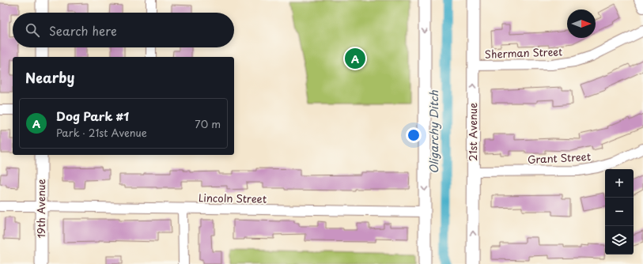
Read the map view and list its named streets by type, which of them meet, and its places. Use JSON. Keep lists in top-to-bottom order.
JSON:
{
  "streets": {
    "street": [
      "Sherman Street",
      "21st Avenue",
      "Grant Street",
      "Lincoln Street",
      "19th Avenue"
    ]
  },
  "crossings": [
    ["Sherman Street", "21st Avenue"],
    ["21st Avenue", "Grant Street"],
    ["Lincoln Street", "19th Avenue"]
  ],
  "water": ["Oligarchy Ditch"],
  "north": "right",
  "page": {
    "search": "Search here",
    "pins": "A",
    "heading": "Nearby",
    "list": [
      {
        "mark": "A",
        "name": "Dog Park #1",
        "note": "Park · 21st Avenue",
        "value": "70 m"
      }
    ],
    "map_buttons": ["+", "−"]
  }
}
